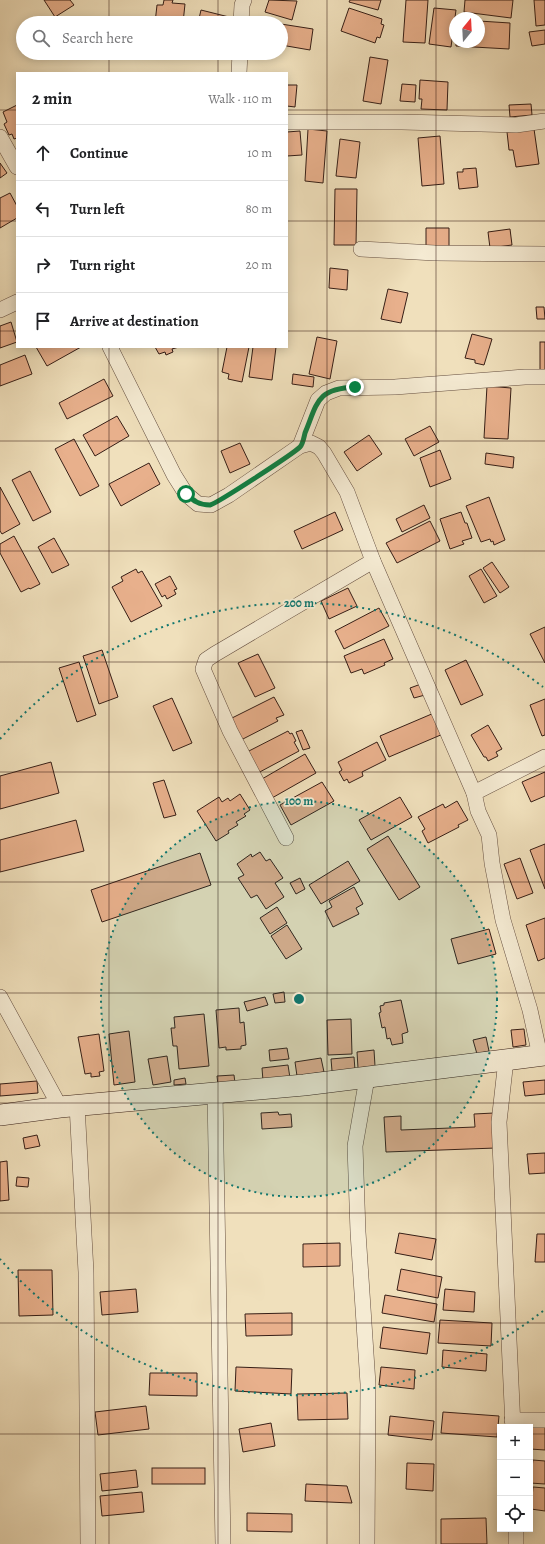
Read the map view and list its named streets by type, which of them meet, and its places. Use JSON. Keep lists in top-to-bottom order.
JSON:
{
  "north": "top",
  "page": {
    "search": "Search here",
    "heading": ["2 min", "Walk · 110 m"],
    "list": [
      ["Continue", "10 m"],
      ["Turn left", "80 m"],
      ["Turn right", "20 m"],
      "Arrive at destination"
    ],
    "map_buttons": ["+", "−"]
  },
  "rings": ["200 m", "100 m"]
}
